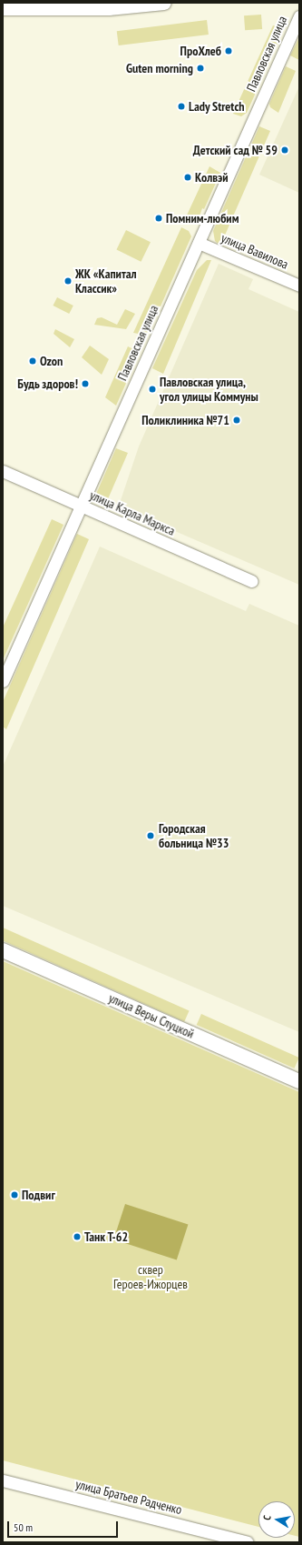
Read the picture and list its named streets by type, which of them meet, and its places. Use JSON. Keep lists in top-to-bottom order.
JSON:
{
  "streets": {
    "street": [
      "Павловская улица",
      "улица Вавилова",
      "улица Карла Маркса",
      "улица Веры Слуцкой",
      "улица Братьев Радченко"
    ]
  },
  "crossings": [
    ["Павловская улица", "улица Вавилова"],
    ["Павловская улица", "улица Карла Маркса"]
  ],
  "parks": ["сквер Героев-Ижорцев"],
  "places": [
    "ПроХлеб",
    "Guten morning",
    "Lady Stretch",
    "Детский сад № 59",
    "Колвэй",
    "Помним-любим",
    "ЖК «Капитал Классик»",
    "Ozon",
    "Будь здоров!",
    "Павловская улица, угол улицы Коммуны",
    "Поликлиника №71",
    "Городская больница №33",
    "Подвиг",
    "Танк Т-62"
  ],
  "scale_bar": "50 m",
  "north": "left"
}
